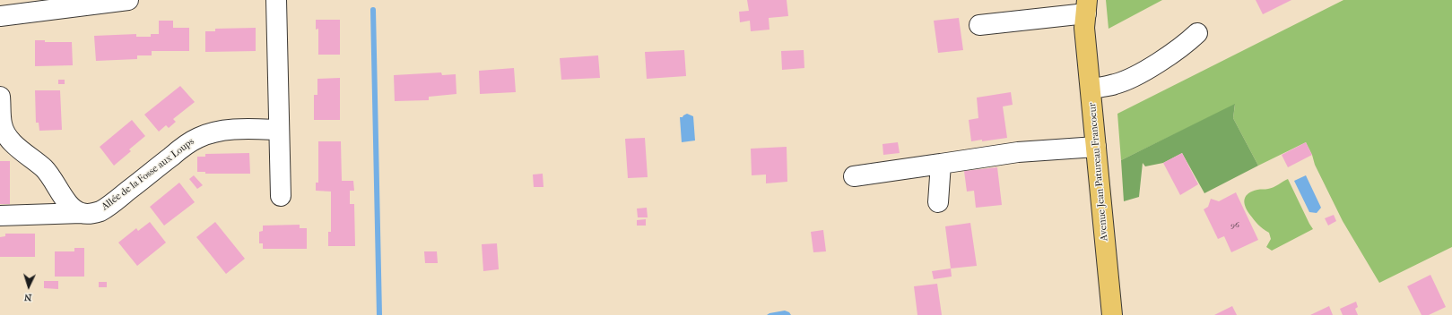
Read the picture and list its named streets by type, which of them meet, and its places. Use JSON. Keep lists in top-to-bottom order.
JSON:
{
  "streets": {
    "main road": ["Avenue Jean Patureau Francoeur"],
    "street": ["Allée de la Fosse aux Loups"]
  },
  "house_numbers": ["96"],
  "north": "bottom"
}
